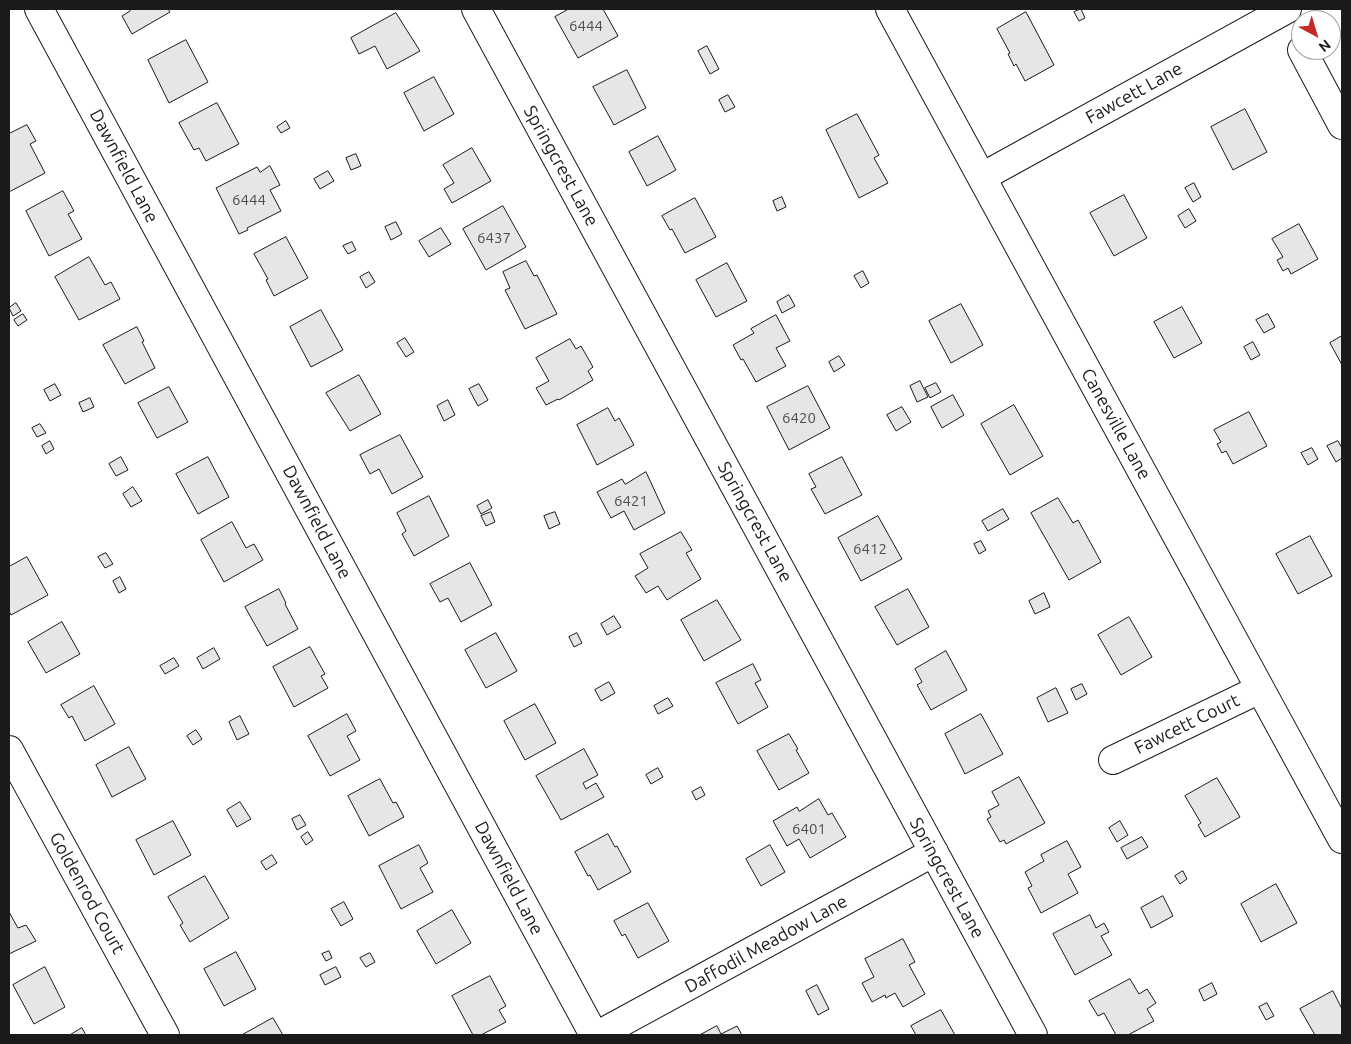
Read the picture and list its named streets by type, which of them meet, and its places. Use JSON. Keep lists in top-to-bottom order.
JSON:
{
  "streets": {
    "street": [
      "Fawcett Lane",
      "Dawnfield Lane",
      "Springcrest Lane",
      "Canesville Lane",
      "Fawcett Court",
      "Goldenrod Court",
      "Daffodil Meadow Lane"
    ]
  },
  "crossings": [
    ["Fawcett Lane", "Canesville Lane"],
    ["Springcrest Lane", "Daffodil Meadow Lane"],
    ["Canesville Lane", "Fawcett Court"]
  ],
  "house_numbers": [
    "6444",
    "6444",
    "6437",
    "6420",
    "6421",
    "6412",
    "6401"
  ],
  "north": "bottom right"
}
